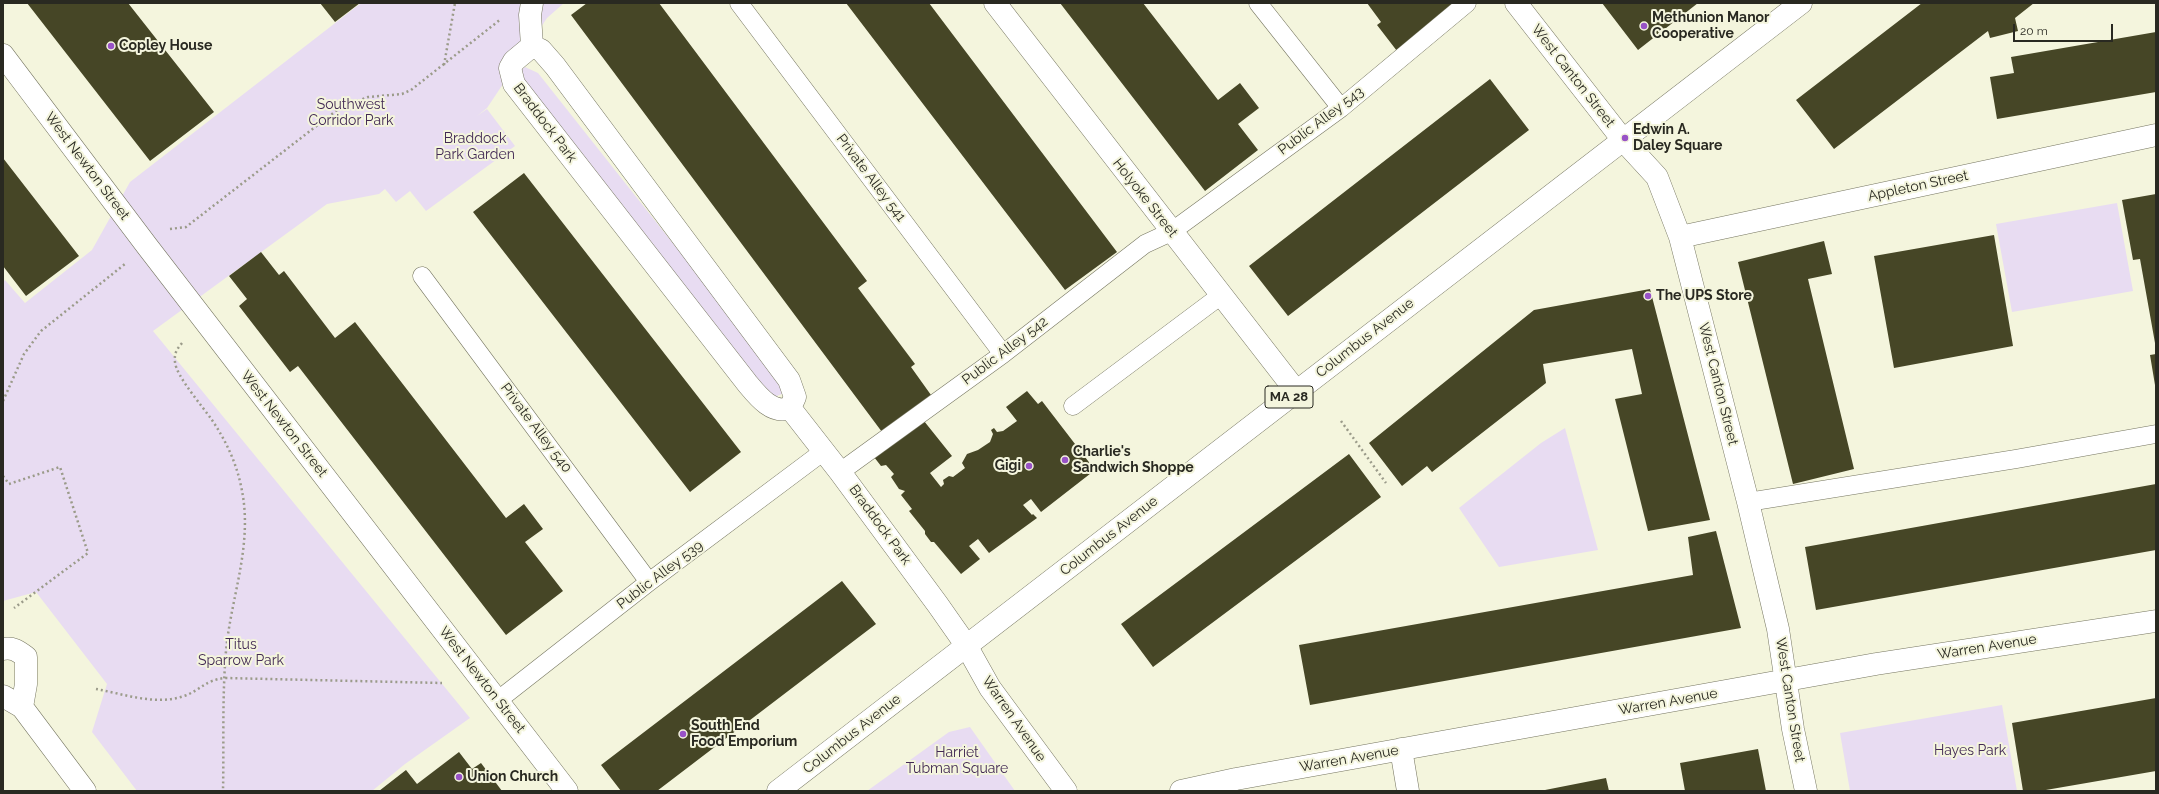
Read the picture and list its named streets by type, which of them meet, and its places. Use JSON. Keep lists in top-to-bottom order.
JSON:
{
  "streets": {
    "street": [
      "West Canton Street",
      "Braddock Park",
      "West Newton Street",
      "Appleton Street",
      "Holyoke Street",
      "Columbus Avenue",
      "MA 28",
      "Warren Avenue"
    ],
    "lane": [
      "Public Alley 543",
      "Private Alley 541",
      "Public Alley 542",
      "Private Alley 540",
      "Public Alley 539"
    ]
  },
  "crossings": [
    ["West Canton Street", "Appleton Street"],
    ["West Canton Street", "Columbus Avenue"],
    ["West Canton Street", "Warren Avenue"],
    ["Public Alley 543", "Holyoke Street"],
    ["Public Alley 543", "Public Alley 542"],
    ["Braddock Park", "Columbus Avenue"],
    ["Braddock Park", "Public Alley 542"],
    ["Braddock Park", "Public Alley 539"],
    ["Braddock Park", "Warren Avenue"],
    ["West Newton Street", "Public Alley 539"],
    ["Private Alley 541", "Public Alley 542"],
    ["Holyoke Street", "Columbus Avenue"],
    ["Holyoke Street", "Public Alley 542"],
    ["Columbus Avenue", "Warren Avenue"],
    ["Private Alley 540", "Public Alley 539"]
  ],
  "parks": [
    "Southwest Corridor Park",
    "Braddock Park Garden",
    "Titus Sparrow Park",
    "Hayes Park",
    "Harriet Tubman Square"
  ],
  "places": [
    "Methunion Manor Cooperative",
    "Copley House",
    "Edwin A. Daley Square",
    "The UPS Store",
    "Charlie's Sandwich Shoppe",
    "Gigi",
    "South End Food Emporium",
    "Union Church"
  ],
  "scale_bar": "20 m"
}
